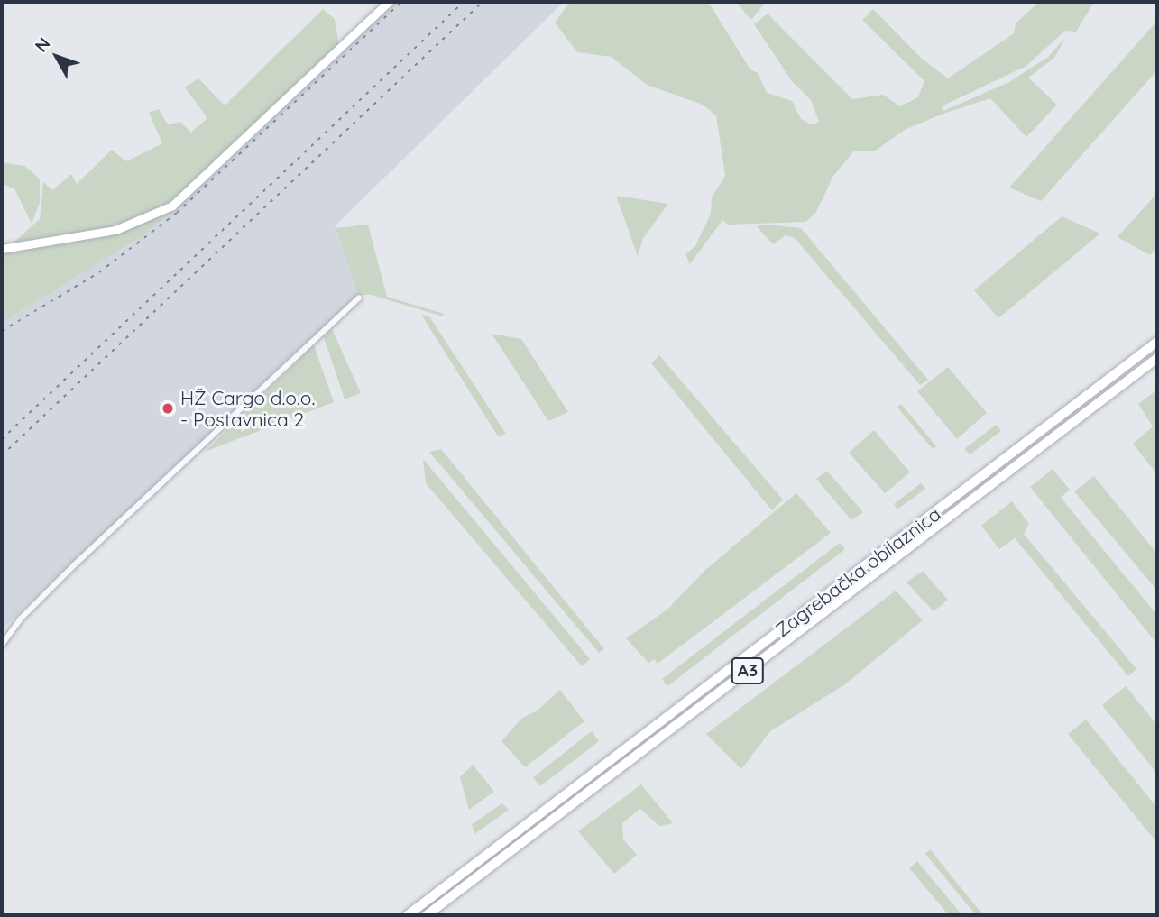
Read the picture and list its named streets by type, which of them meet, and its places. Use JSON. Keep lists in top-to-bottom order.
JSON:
{
  "streets": {
    "highway": ["Zagrebačka obilaznica", "A3"]
  },
  "places": ["HŽ Cargo d.o.o. - Postavnica 2"],
  "north": "top left"
}
